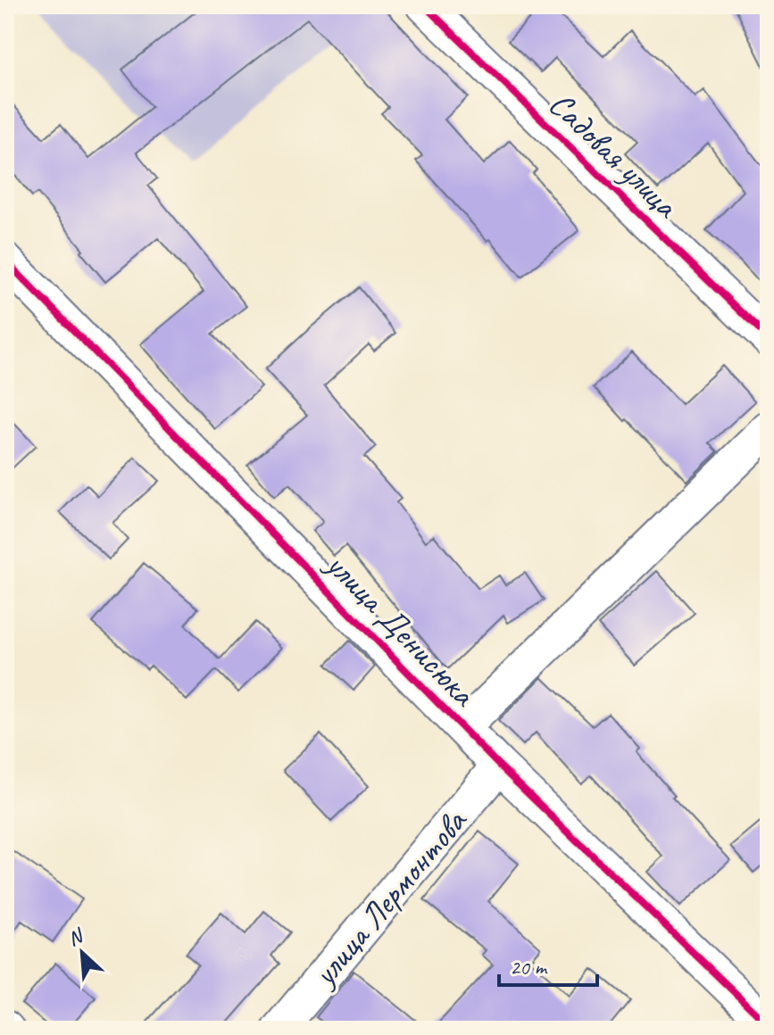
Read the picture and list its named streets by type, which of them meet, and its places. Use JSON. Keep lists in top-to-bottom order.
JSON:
{
  "streets": {
    "street": ["Садовая улица", "улица Денисюка", "улица Лермонтова"]
  },
  "crossings": [
    ["улица Денисюка", "улица Лермонтова"]
  ],
  "scale_bar": "20 m",
  "north": "top left"
}
